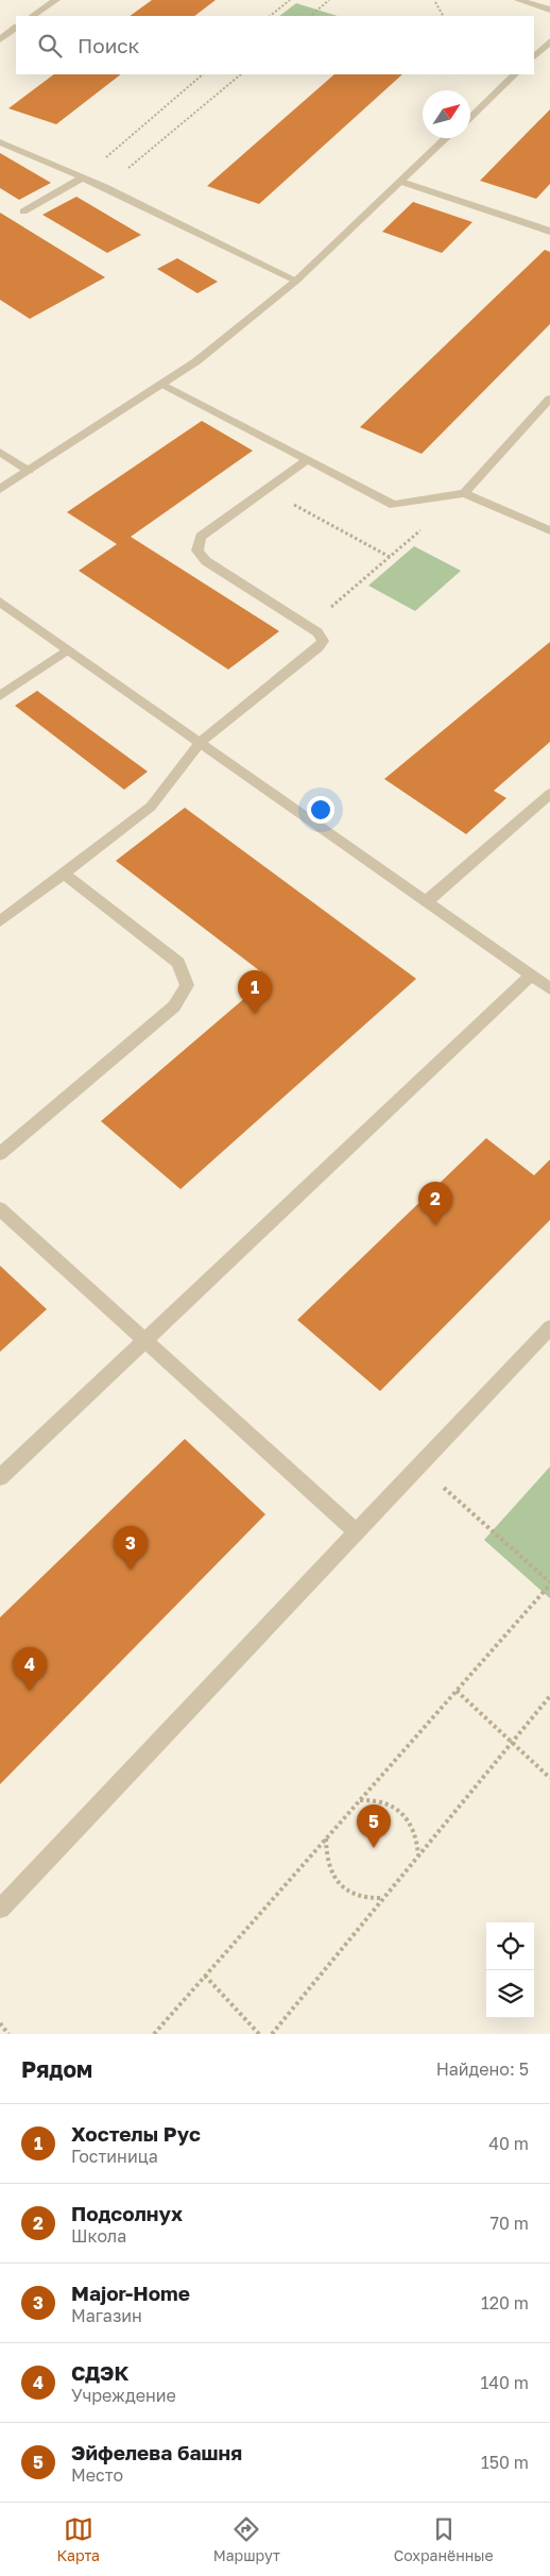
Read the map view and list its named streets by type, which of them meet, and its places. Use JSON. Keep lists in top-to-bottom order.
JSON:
{
  "north": "top right",
  "page": {
    "search": "Поиск",
    "pins": [
      "1",
      "2",
      "3",
      "4",
      "5"
    ],
    "heading": ["Рядом", "Найдено: 5"],
    "list": [
      {
        "mark": "1",
        "name": "Хостелы Рус",
        "note": "Гостиница",
        "value": "40 m"
      },
      {
        "mark": "2",
        "name": "Подсолнух",
        "note": "Школа",
        "value": "70 m"
      },
      {
        "mark": "3",
        "name": "Major-Home",
        "note": "Магазин",
        "value": "120 m"
      },
      {
        "mark": "4",
        "name": "СДЭК",
        "note": "Учреждение",
        "value": "140 m"
      },
      {
        "mark": "5",
        "name": "Эйфелева башня",
        "note": "Место",
        "value": "150 m"
      }
    ],
    "nav": ["Карта", "Маршрут", "Сохранённые"]
  }
}
